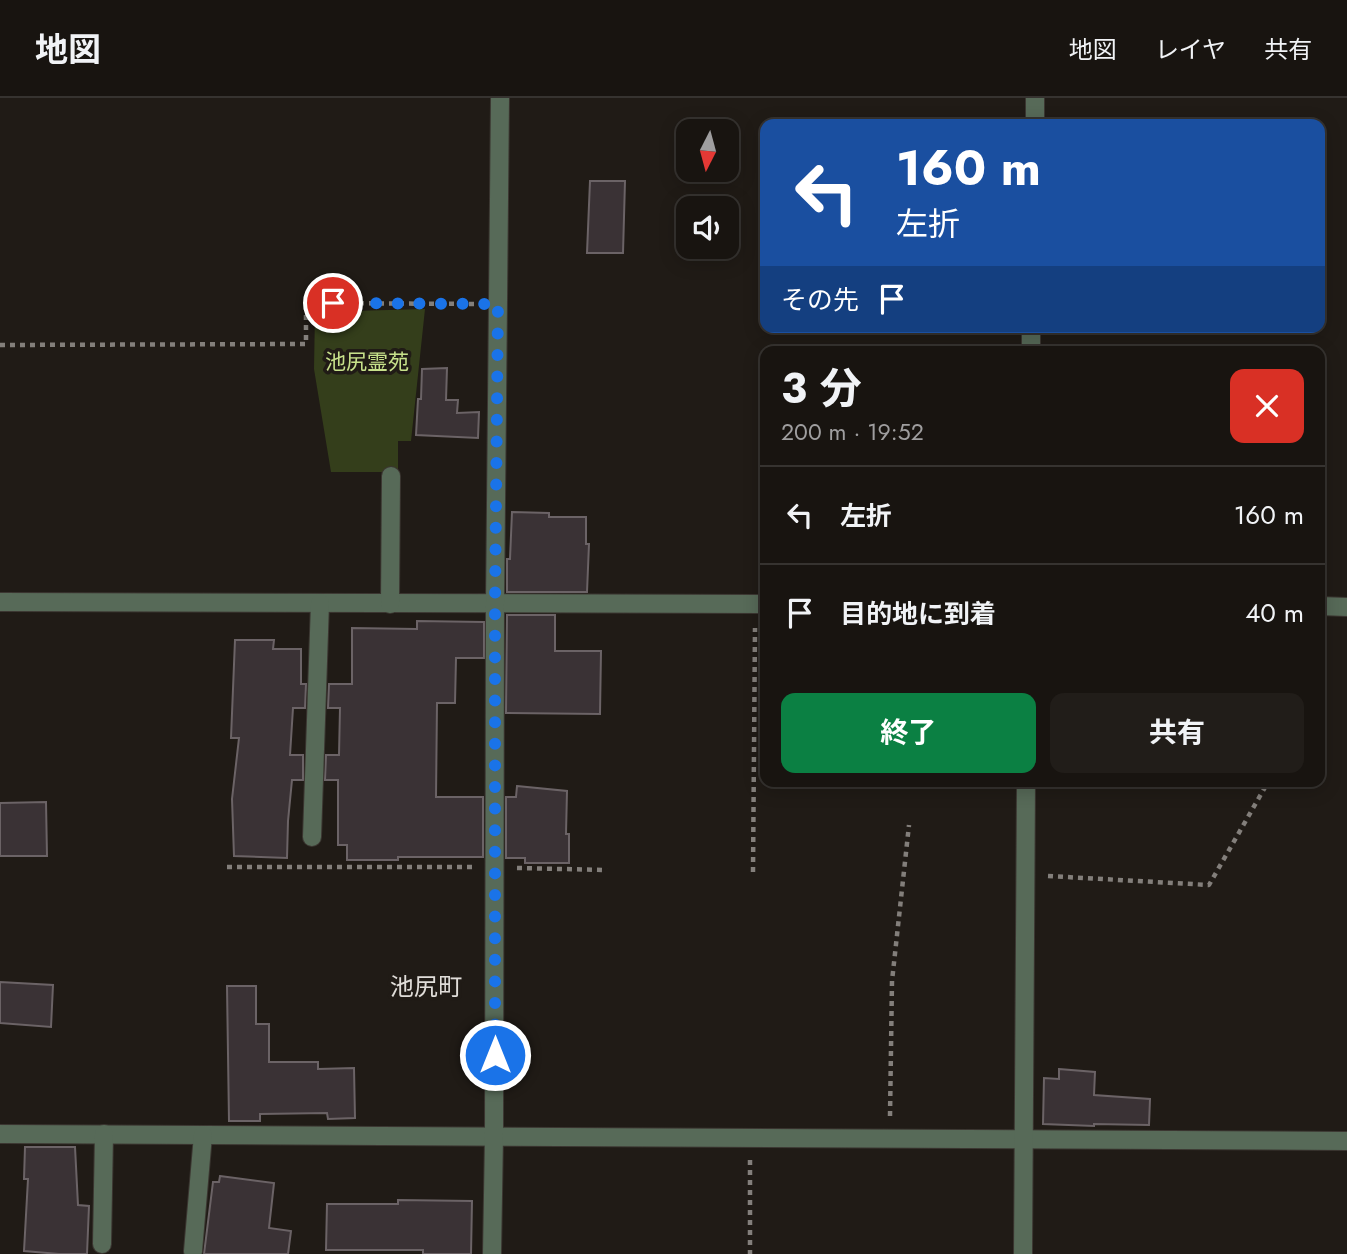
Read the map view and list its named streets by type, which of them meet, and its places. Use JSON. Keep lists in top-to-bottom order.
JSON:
{
  "districts": ["池尻町"],
  "parks": ["池尻霊苑"],
  "north": "bottom",
  "page": {
    "header": "地図",
    "nav": ["地図", "レイヤ", "共有"],
    "turn": ["160 m", "左折"],
    "then": "その先",
    "heading": ["3 分", "200 m · 19:52"],
    "list": [
      {
        "name": "左折",
        "value": "160 m"
      },
      {
        "name": "目的地に到着",
        "value": "40 m"
      }
    ],
    "buttons": ["終了", "共有"]
  }
}
